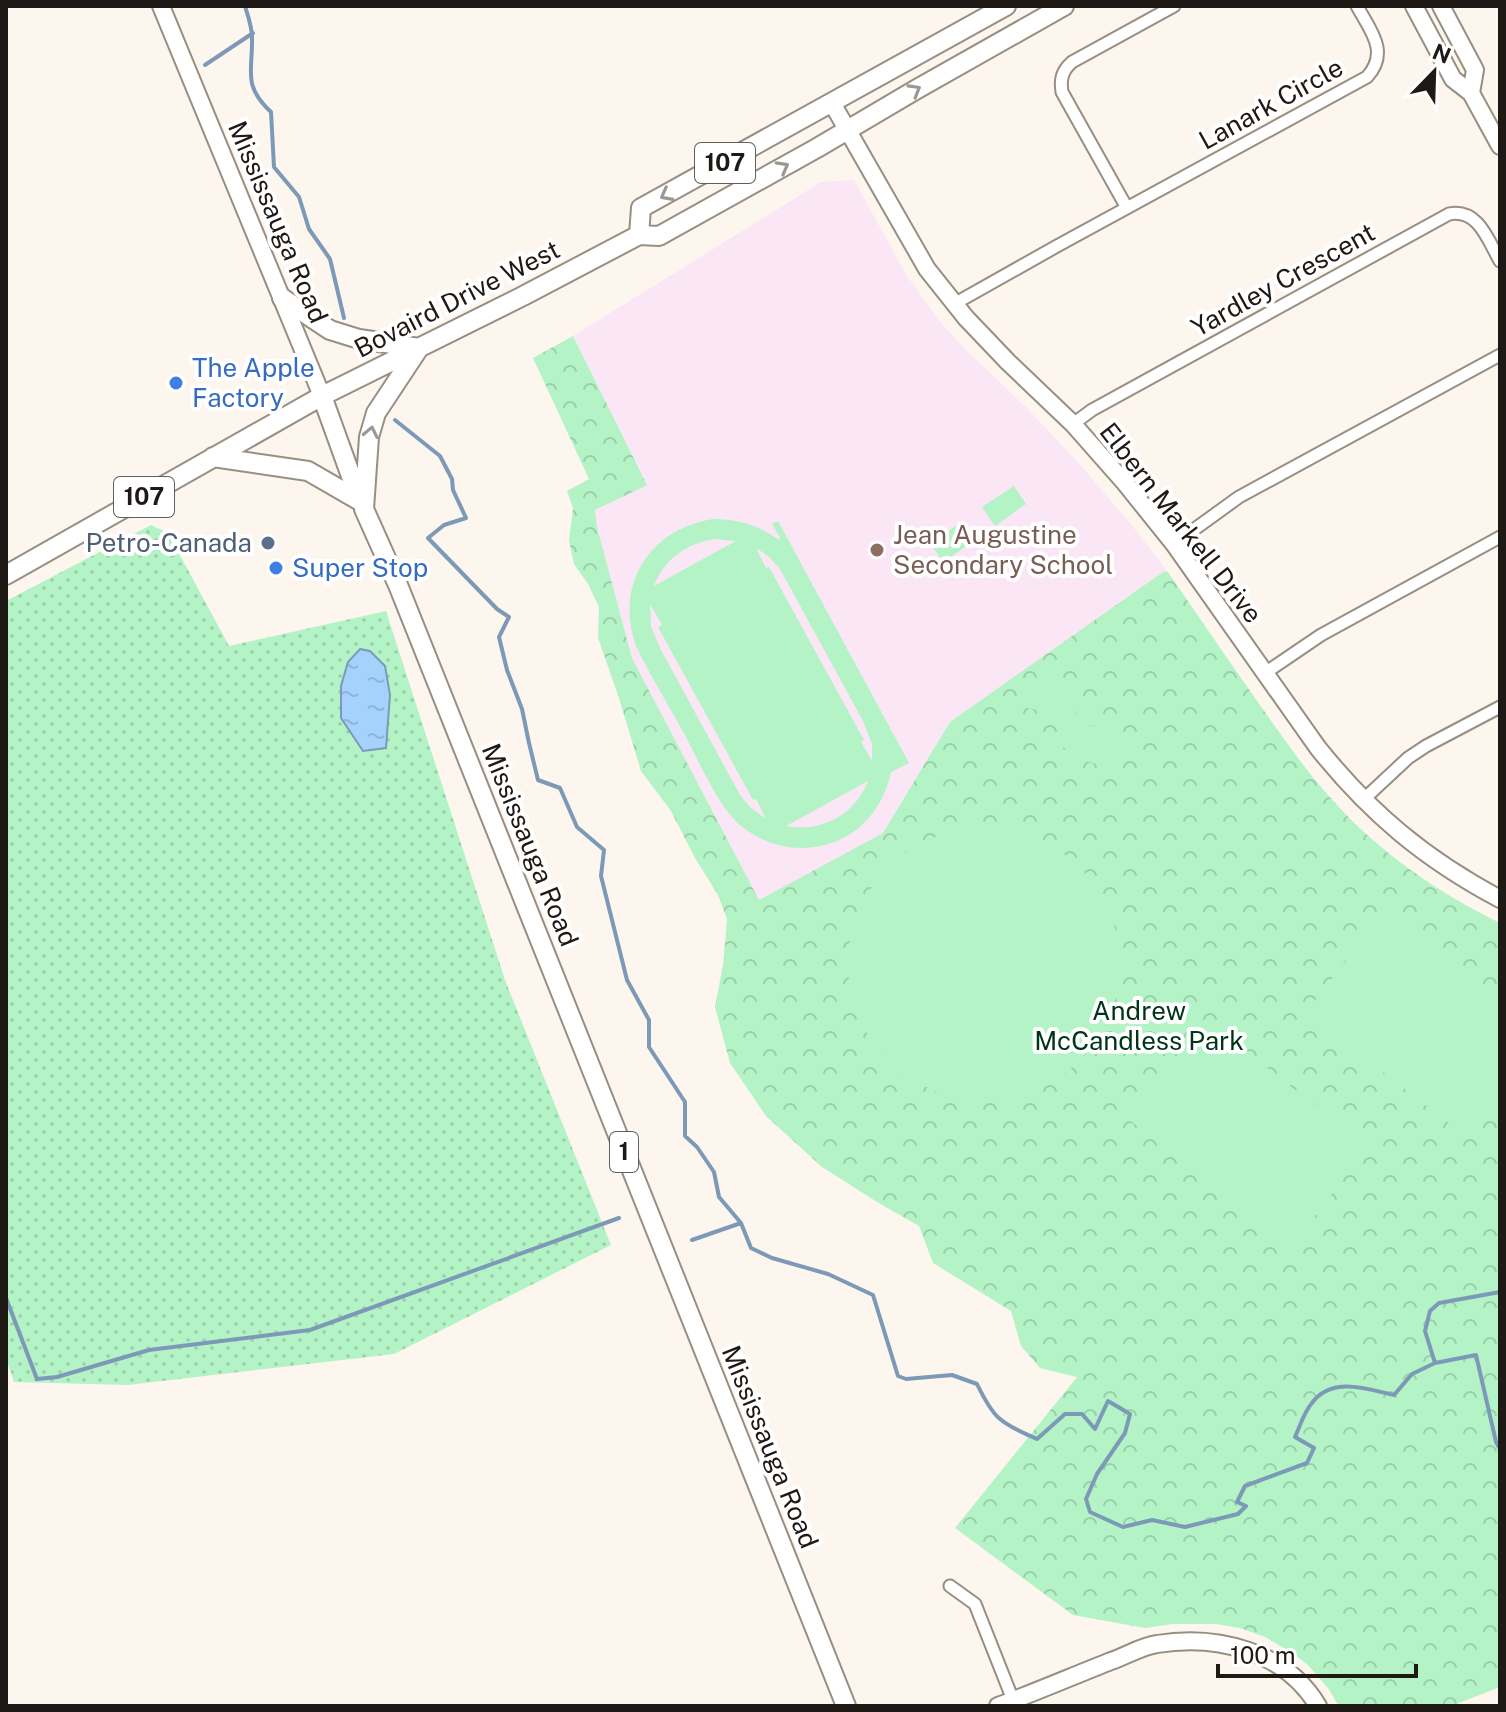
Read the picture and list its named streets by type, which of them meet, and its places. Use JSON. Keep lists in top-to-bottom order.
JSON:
{
  "streets": {
    "main road": [
      "107",
      "Mississauga Road",
      "Bovaird Drive West",
      "1"
    ],
    "street": ["Lanark Circle", "Yardley Crescent", "Elbern Markell Drive"]
  },
  "crossings": [
    ["Lanark Circle", "Elbern Markell Drive"],
    ["107", "Bovaird Drive West"],
    ["107", "Elbern Markell Drive"],
    ["Mississauga Road", "Bovaird Drive West"],
    ["Yardley Crescent", "Elbern Markell Drive"],
    ["Bovaird Drive West", "Elbern Markell Drive"]
  ],
  "parks": ["Andrew McCandless Park"],
  "places": [
    "The Apple Factory",
    "Petro-Canada",
    "Jean Augustine Secondary School",
    "Super Stop"
  ],
  "scale_bar": "100 m",
  "north": "top right"
}
